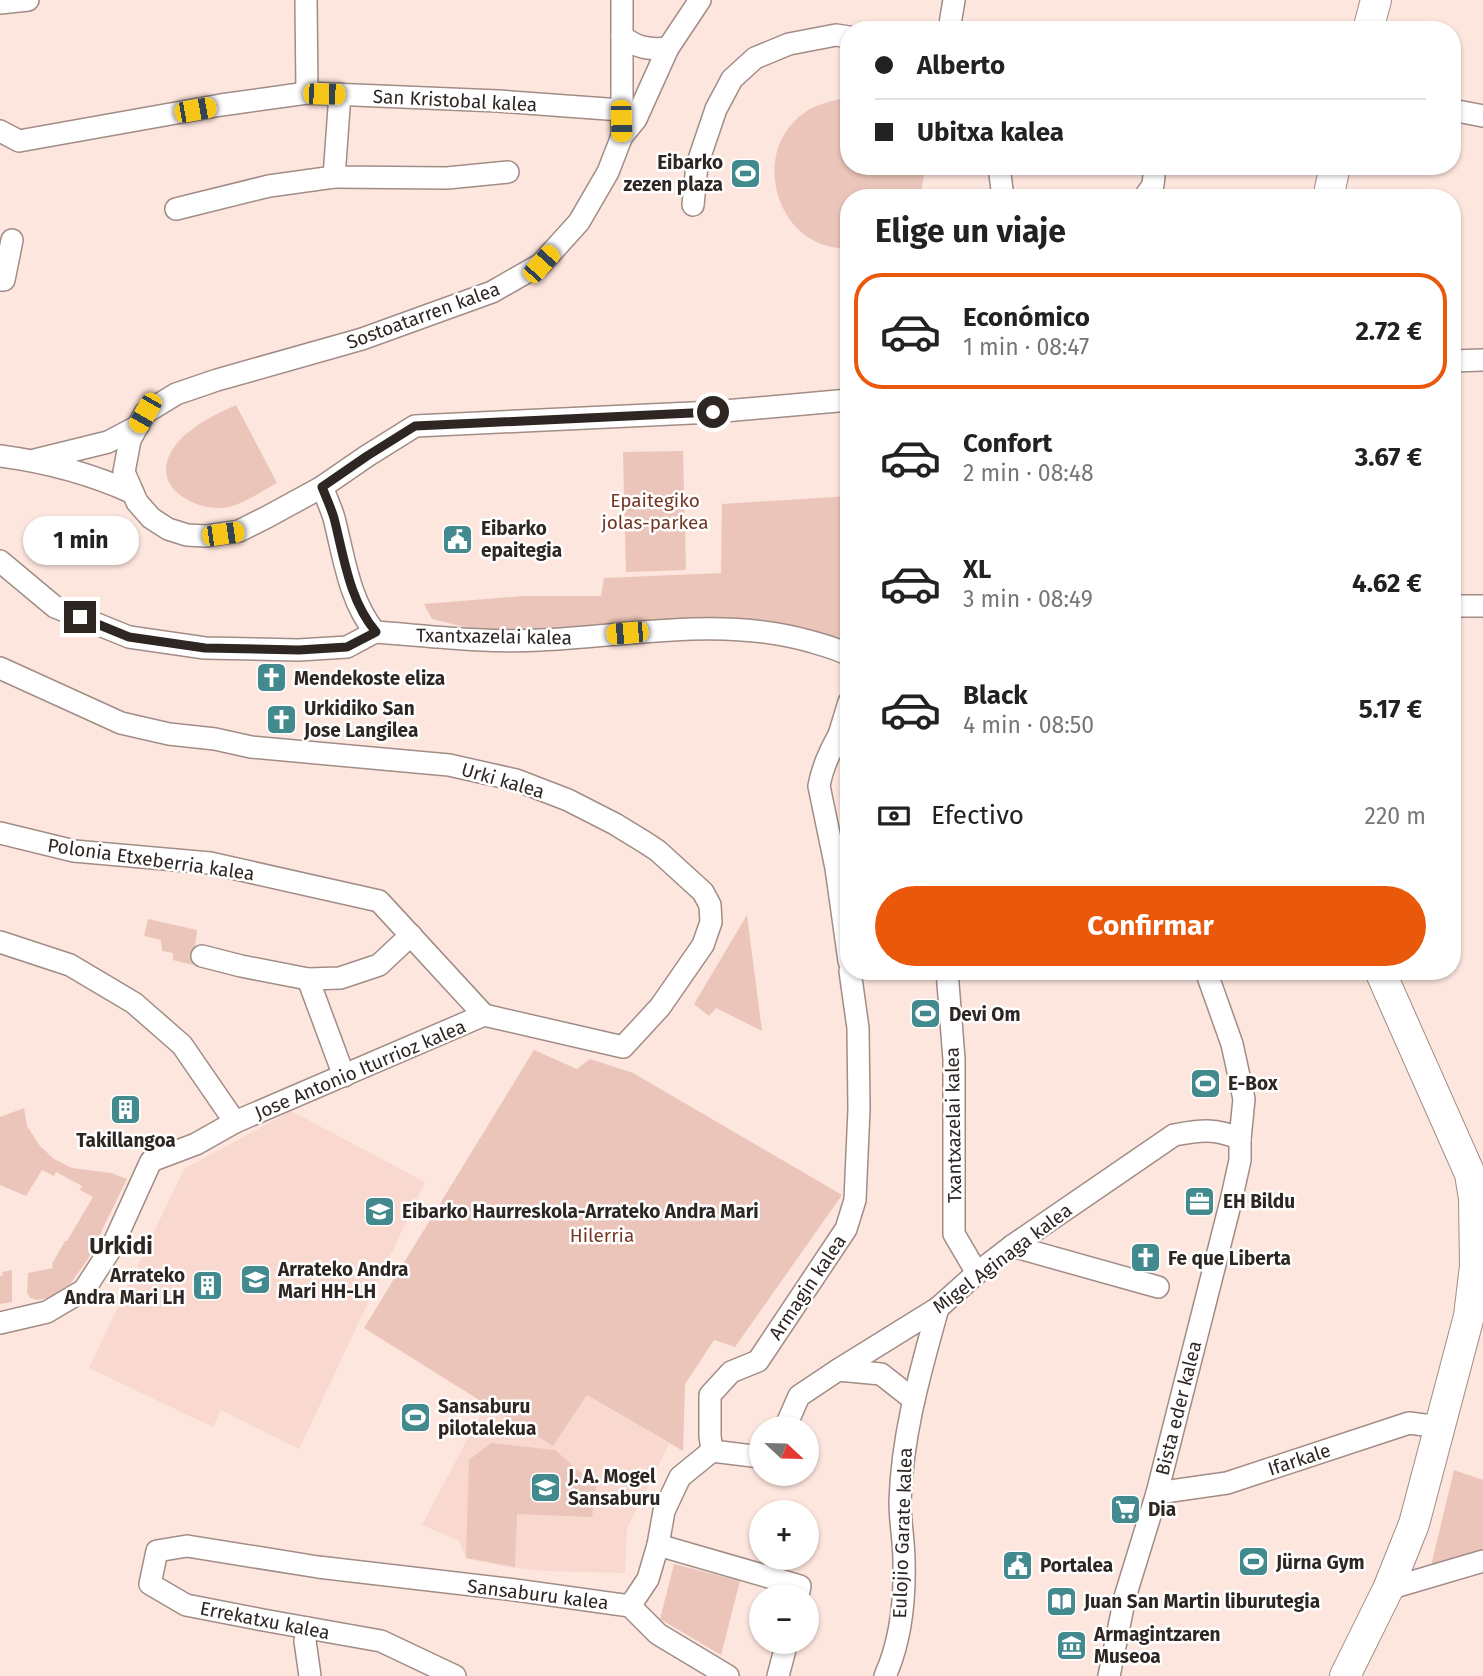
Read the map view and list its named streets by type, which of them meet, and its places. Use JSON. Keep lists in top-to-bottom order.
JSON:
{
  "streets": {
    "street": [
      "San Kristobal kalea",
      "Sostoatarren kalea",
      "Txantxazelai kalea",
      "Urki kalea",
      "Polonia Etxeberria kalea",
      "Jose Antonio Iturrioz kalea",
      "Migel Aginaga kalea",
      "Armagin kalea",
      "Bista eder kalea",
      "Ifarkale",
      "Eulojio Garate kalea",
      "Sansaburu kalea",
      "Errekatxu kalea"
    ]
  },
  "crossings": [
    ["San Kristobal kalea", "Sostoatarren kalea"],
    ["Txantxazelai kalea", "Migel Aginaga kalea"],
    ["Urki kalea", "Polonia Etxeberria kalea"],
    ["Urki kalea", "Jose Antonio Iturrioz kalea"],
    ["Polonia Etxeberria kalea", "Jose Antonio Iturrioz kalea"],
    ["Migel Aginaga kalea", "Bista eder kalea"],
    ["Migel Aginaga kalea", "Eulojio Garate kalea"],
    ["Bista eder kalea", "Ifarkale"],
    ["Sansaburu kalea", "Errekatxu kalea"]
  ],
  "districts": ["Urkidi"],
  "parks": ["Epaitegiko jolas-parkea", "Hilerria"],
  "places": {
    "sports": [
      "Eibarko zezen plaza",
      "Devi Om",
      "E-Box",
      "Sansaburu pilotalekua",
      "Jürna Gym"
    ],
    "public building": ["Eibarko epaitegia", "Portalea"],
    "church": ["Mendekoste eliza", "Urkidiko San Jose Langilea", "Fe que Liberta"],
    "building": ["Takillangoa", "Arrateko Andra Mari LH"],
    "office": ["EH Bildu"],
    "school or university": ["Eibarko Haurreskola-Arrateko Andra Mari", "Arrateko Andra Mari HH-LH", "J. A. Mogel Sansaburu"],
    "supermarket": ["Dia"],
    "library": ["Juan San Martin liburutegia"],
    "museum": ["Armagintzaren Museoa"]
  },
  "north": "right",
  "page": {
    "banner": ["Alberto", "Ubitxa kalea"],
    "heading": "Elige un viaje",
    "list": [
      {
        "name": "Económico",
        "note": "1 min · 08:47",
        "value": "2.72 €"
      },
      {
        "name": "Confort",
        "note": "2 min · 08:48",
        "value": "3.67 €"
      },
      {
        "name": "XL",
        "note": "3 min · 08:49",
        "value": "4.62 €"
      },
      {
        "name": "Black",
        "note": "4 min · 08:50",
        "value": "5.17 €"
      }
    ],
    "bubble": "1 min",
    "pay": ["Efectivo", "220 m"],
    "buttons": "Confirmar",
    "map_buttons": ["+", "−"]
  }
}
